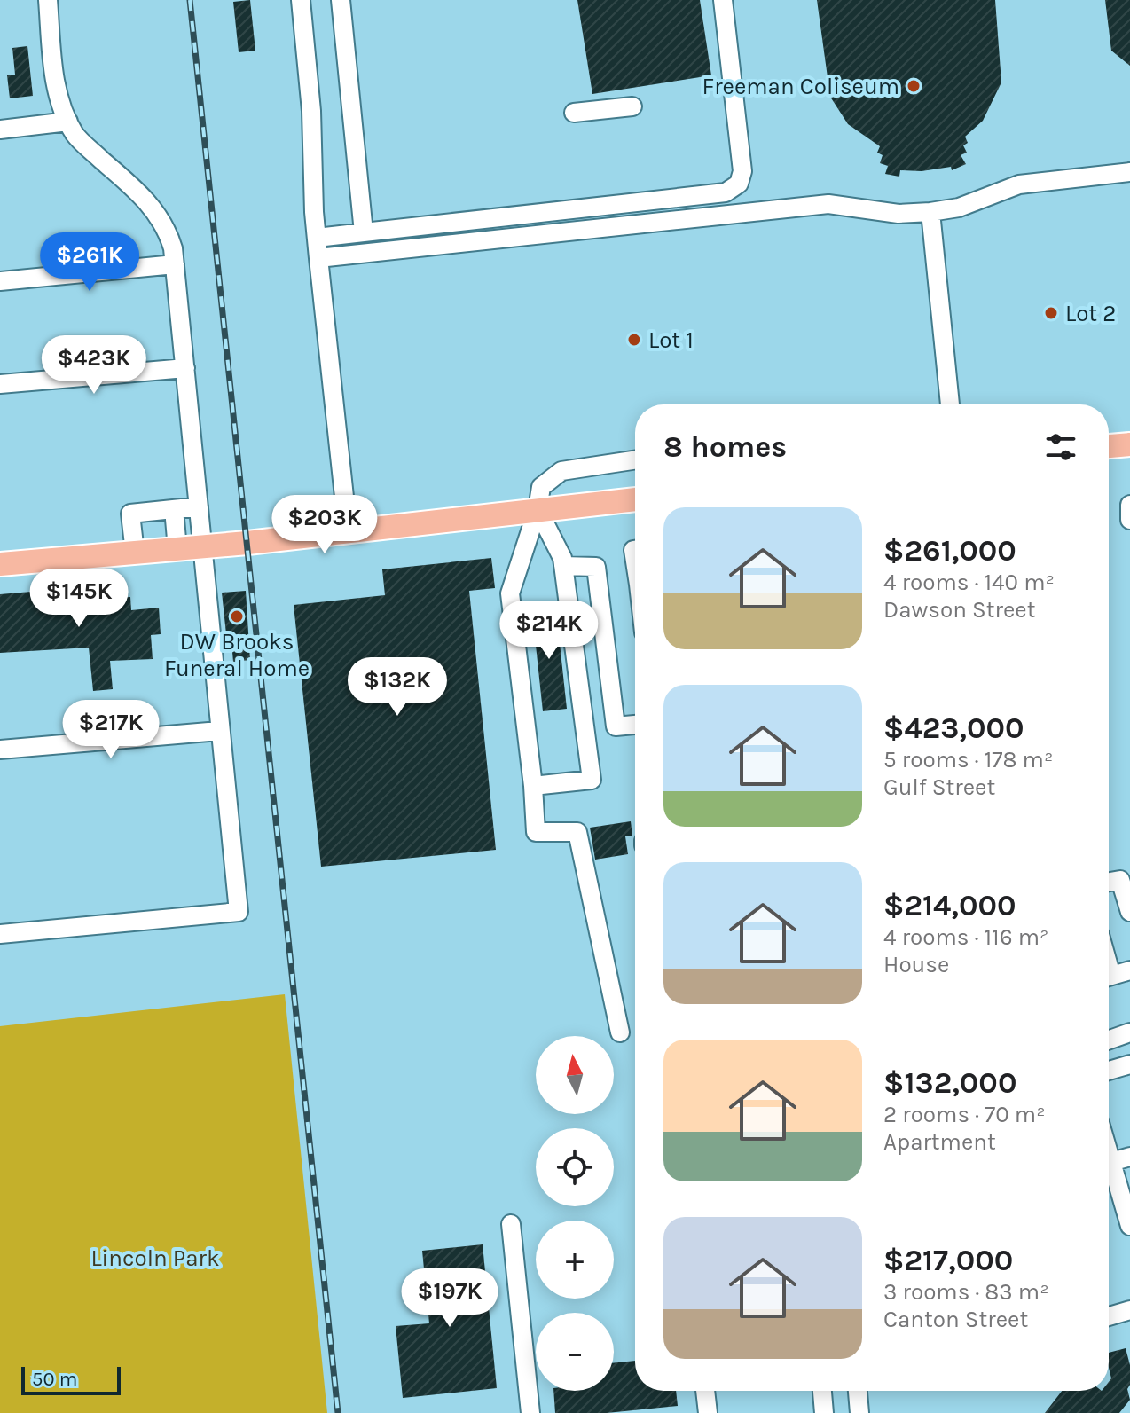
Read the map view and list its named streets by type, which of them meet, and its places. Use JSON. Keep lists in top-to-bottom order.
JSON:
{
  "parks": ["Lincoln Park"],
  "places": [
    "Freeman Coliseum",
    "Lot 2",
    "Lot 1",
    "DW Brooks Funeral Home"
  ],
  "scale_bar": "50 m",
  "north": "top",
  "page": {
    "price": [
      "$261K",
      "$423K",
      "$203K",
      "$145K",
      "$214K",
      "$132K",
      "$217K",
      "$197K"
    ],
    "heading": "8 homes",
    "list": [
      {
        "name": "$261,000",
        "note": "4 rooms · 140 m² · Dawson Street"
      },
      {
        "name": "$423,000",
        "note": "5 rooms · 178 m² · Gulf Street"
      },
      {
        "name": "$214,000",
        "note": "4 rooms · 116 m² · House"
      },
      {
        "name": "$132,000",
        "note": "2 rooms · 70 m² · Apartment"
      },
      {
        "name": "$217,000",
        "note": "3 rooms · 83 m² · Canton Street"
      }
    ],
    "map_buttons": ["+", "−"],
    "scale": "50 m"
  }
}
